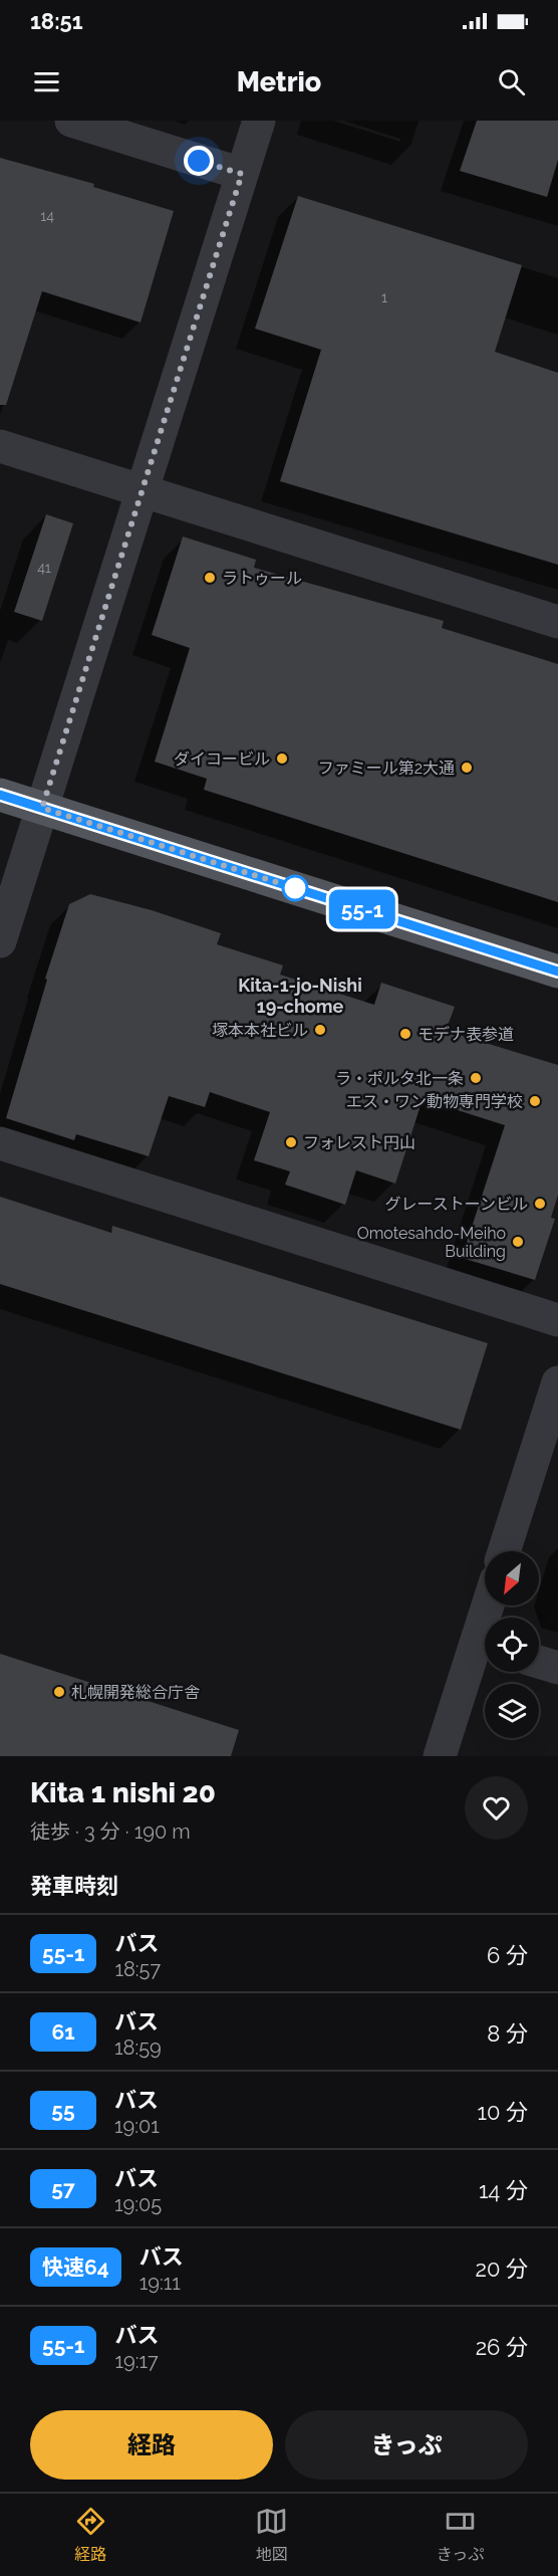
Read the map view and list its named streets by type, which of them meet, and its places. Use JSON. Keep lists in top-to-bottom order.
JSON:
{
  "districts": ["Kita-1-jo-Nishi 19-chome"],
  "places": [
    "ラトゥール",
    "ダイコービル",
    "ファミール第2大通",
    "塚本本社ビル",
    "モデナ表参道",
    "ラ・ポルタ北一条",
    "エス・ワン動物専門学校",
    "フォレスト円山",
    "グレーストーンビル",
    "Omotesahdo-Meiho Building",
    "札幌開発総合庁舎"
  ],
  "lines": ["bus line 55-1"],
  "house_numbers": ["14", "1", "41"],
  "north": "bottom left",
  "page": {
    "status": "18:51",
    "header": "Metrio",
    "on_map": "55-1",
    "heading": [
      ["Kita 1 nishi 20", "徒歩 · 3 分 · 190 m"],
      "発車時刻"
    ],
    "list": [
      {
        "mark": "55-1",
        "name": "バス",
        "note": "18:57",
        "value": "6 分"
      },
      {
        "mark": "61",
        "name": "バス",
        "note": "18:59",
        "value": "8 分"
      },
      {
        "mark": "55",
        "name": "バス",
        "note": "19:01",
        "value": "10 分"
      },
      {
        "mark": "57",
        "name": "バス",
        "note": "19:05",
        "value": "14 分"
      },
      {
        "mark": "快速64",
        "name": "バス",
        "note": "19:11",
        "value": "20 分"
      },
      {
        "mark": "55-1",
        "name": "バス",
        "note": "19:17",
        "value": "26 分"
      }
    ],
    "buttons": ["経路", "きっぷ"],
    "tabs": ["経路", "地図", "きっぷ"]
  }
}
